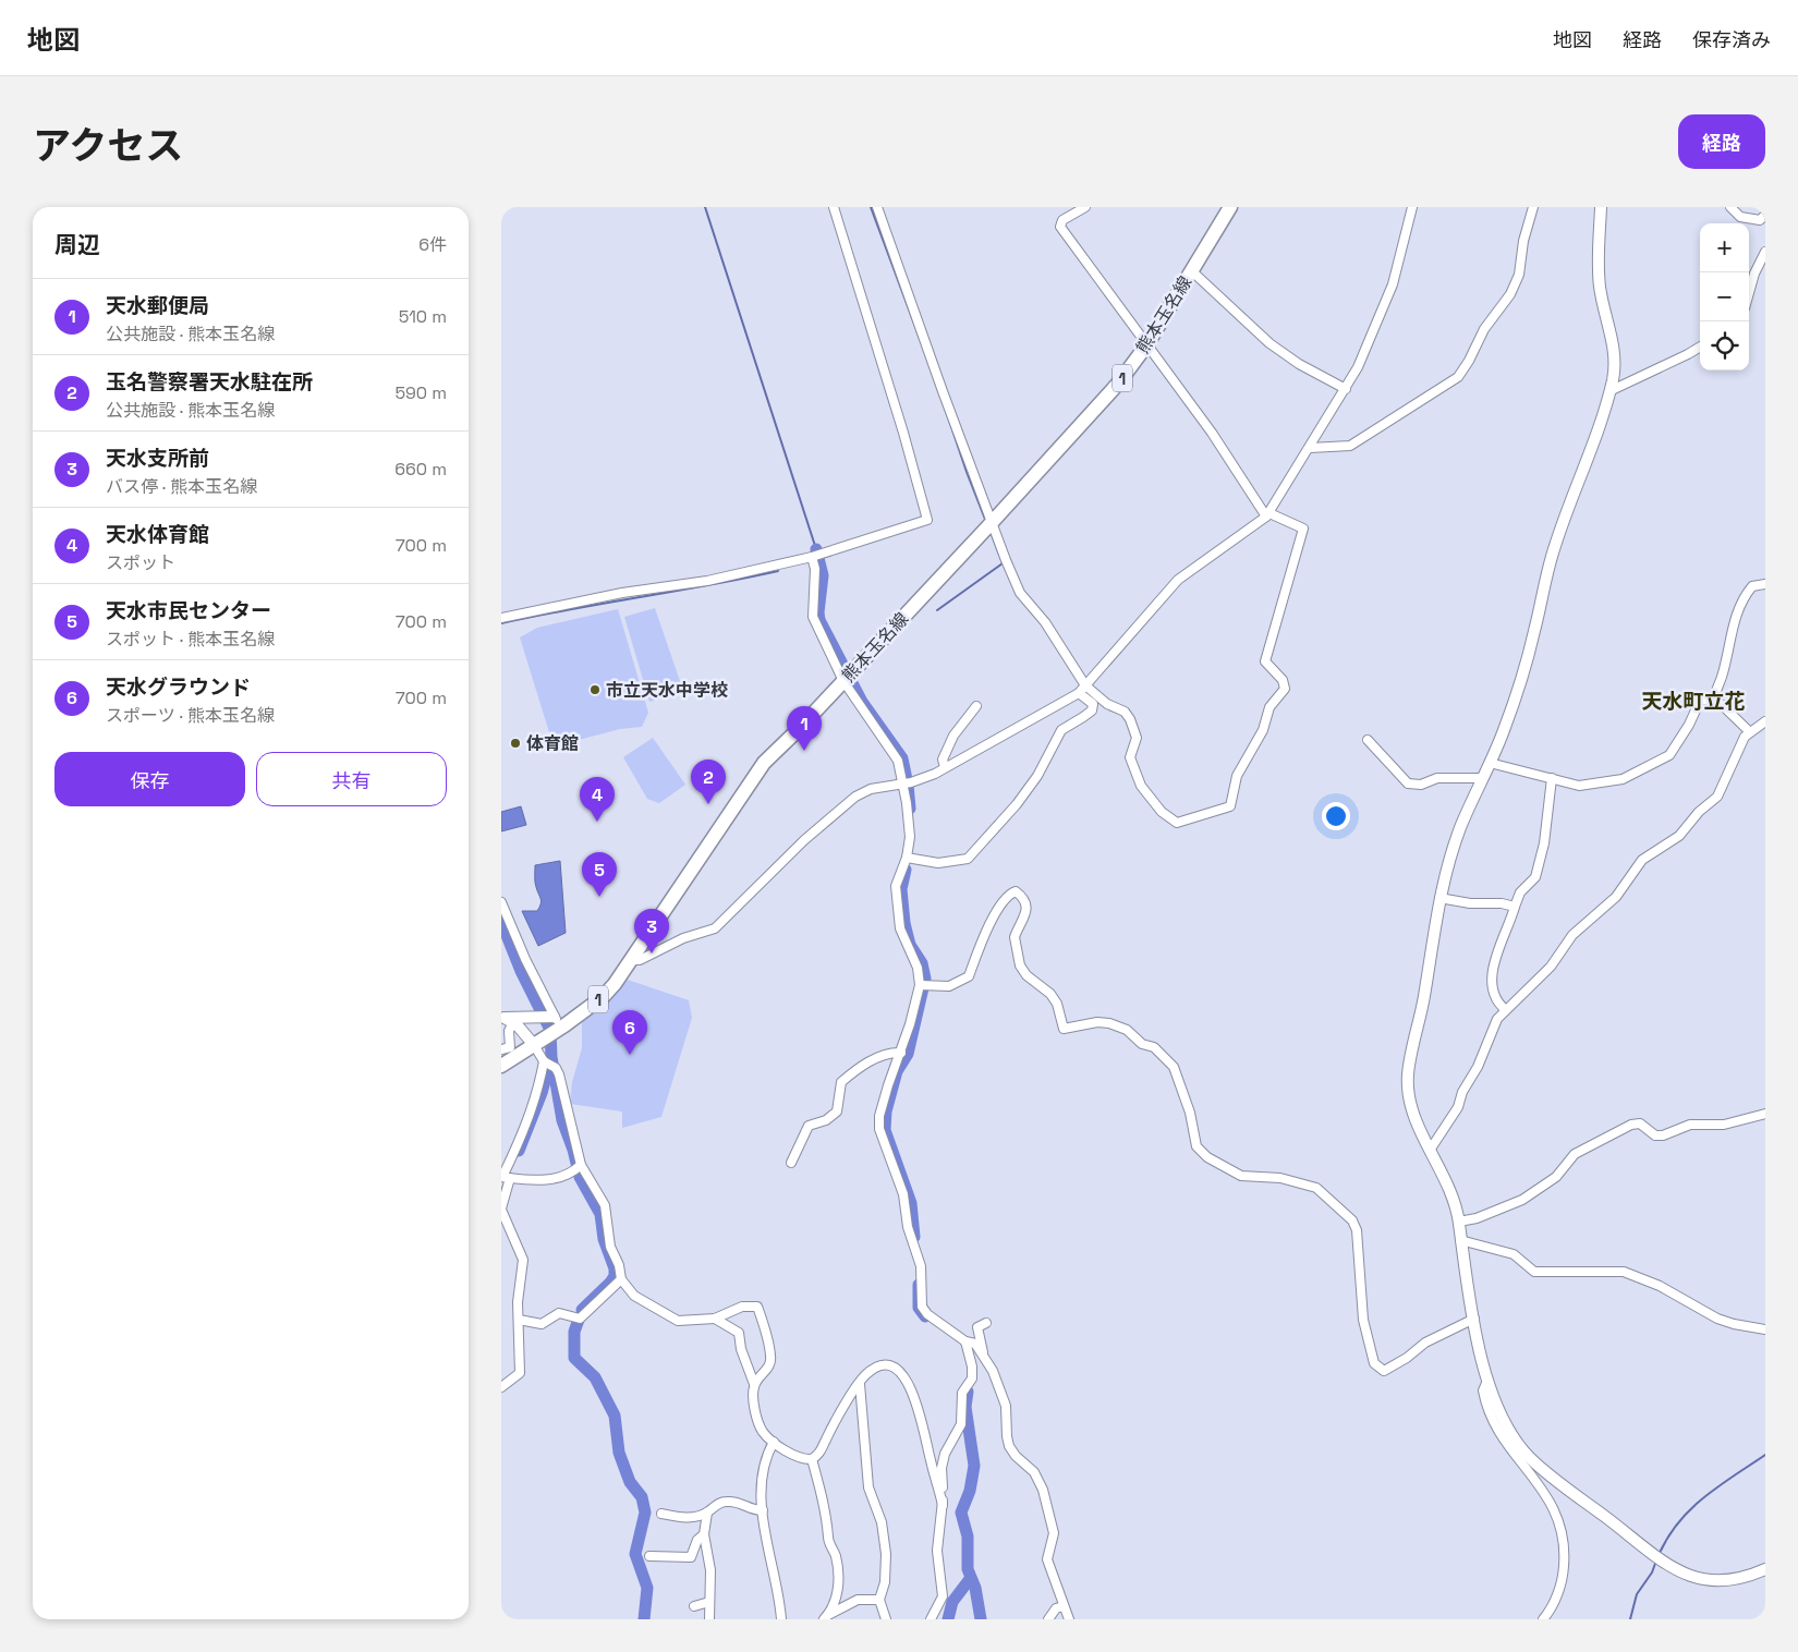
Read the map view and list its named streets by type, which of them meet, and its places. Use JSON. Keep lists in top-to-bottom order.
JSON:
{
  "streets": {
    "main road": ["熊本玉名線", "1"]
  },
  "districts": ["天水町立花"],
  "places": ["市立天水中学校", "体育館"],
  "page": {
    "header": "地図",
    "nav": ["地図", "経路", "保存済み"],
    "title": "アクセス",
    "buttons": [
      "経路",
      ["保存", "共有"]
    ],
    "heading": ["周辺", "6件"],
    "map_buttons": ["+", "−"],
    "list": [
      {
        "mark": "1",
        "name": "天水郵便局",
        "note": "公共施設 · 熊本玉名線",
        "value": "510 m"
      },
      {
        "mark": "2",
        "name": "玉名警察署天水駐在所",
        "note": "公共施設 · 熊本玉名線",
        "value": "590 m"
      },
      {
        "mark": "3",
        "name": "天水支所前",
        "note": "バス停 · 熊本玉名線",
        "value": "660 m"
      },
      {
        "mark": "4",
        "name": "天水体育館",
        "note": "スポット",
        "value": "700 m"
      },
      {
        "mark": "5",
        "name": "天水市民センター",
        "note": "スポット · 熊本玉名線",
        "value": "700 m"
      },
      {
        "mark": "6",
        "name": "天水グラウンド",
        "note": "スポーツ · 熊本玉名線",
        "value": "700 m"
      }
    ],
    "pins": [
      "1",
      "2",
      "4",
      "5",
      "3",
      "6"
    ]
  }
}
